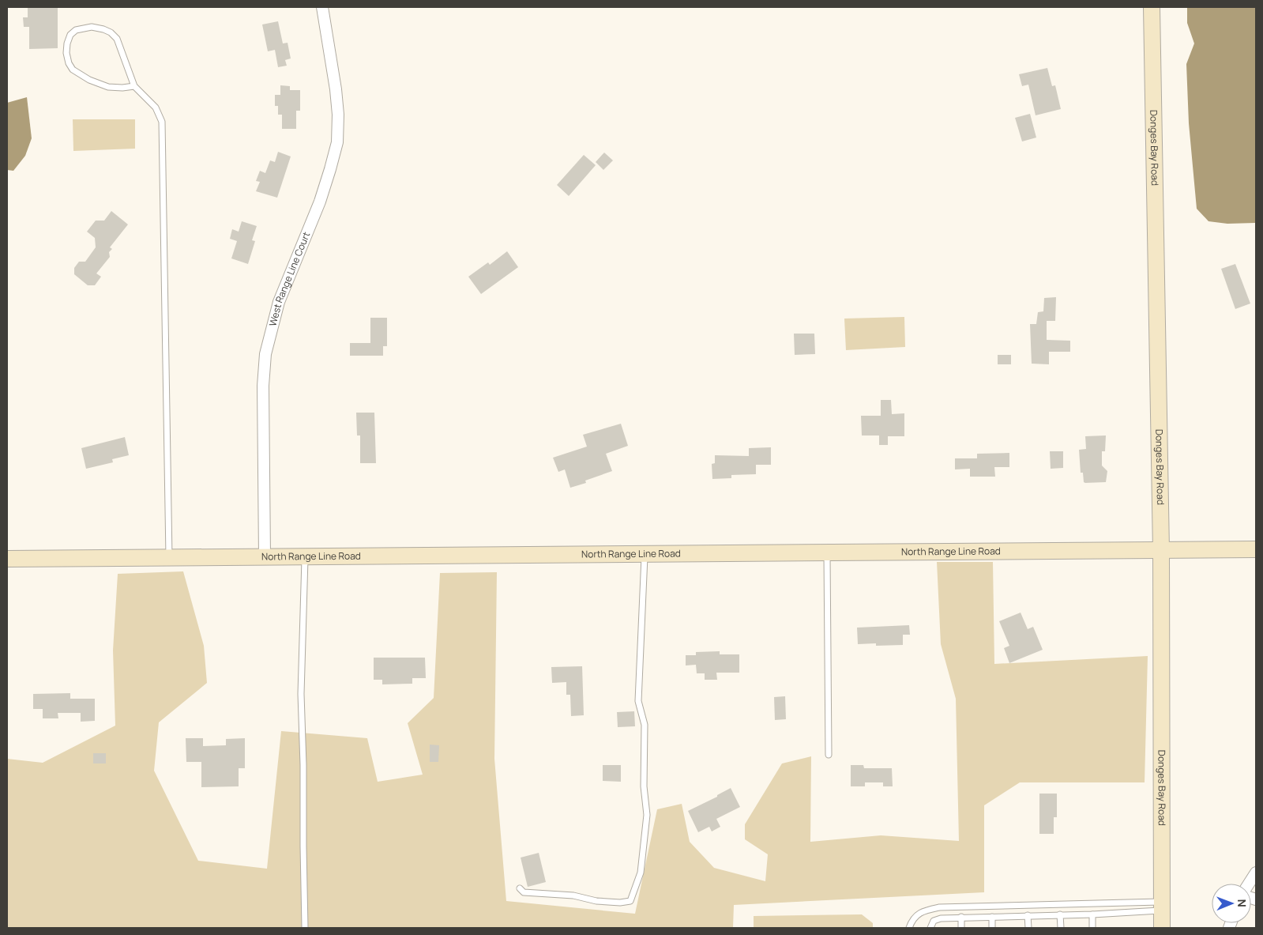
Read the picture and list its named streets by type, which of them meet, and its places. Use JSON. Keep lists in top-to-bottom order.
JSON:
{
  "streets": {
    "street": ["Donges Bay Road", "West Range Line Court", "North Range Line Road"]
  },
  "crossings": [
    ["Donges Bay Road", "North Range Line Road"],
    ["West Range Line Court", "North Range Line Road"]
  ],
  "north": "right"
}
